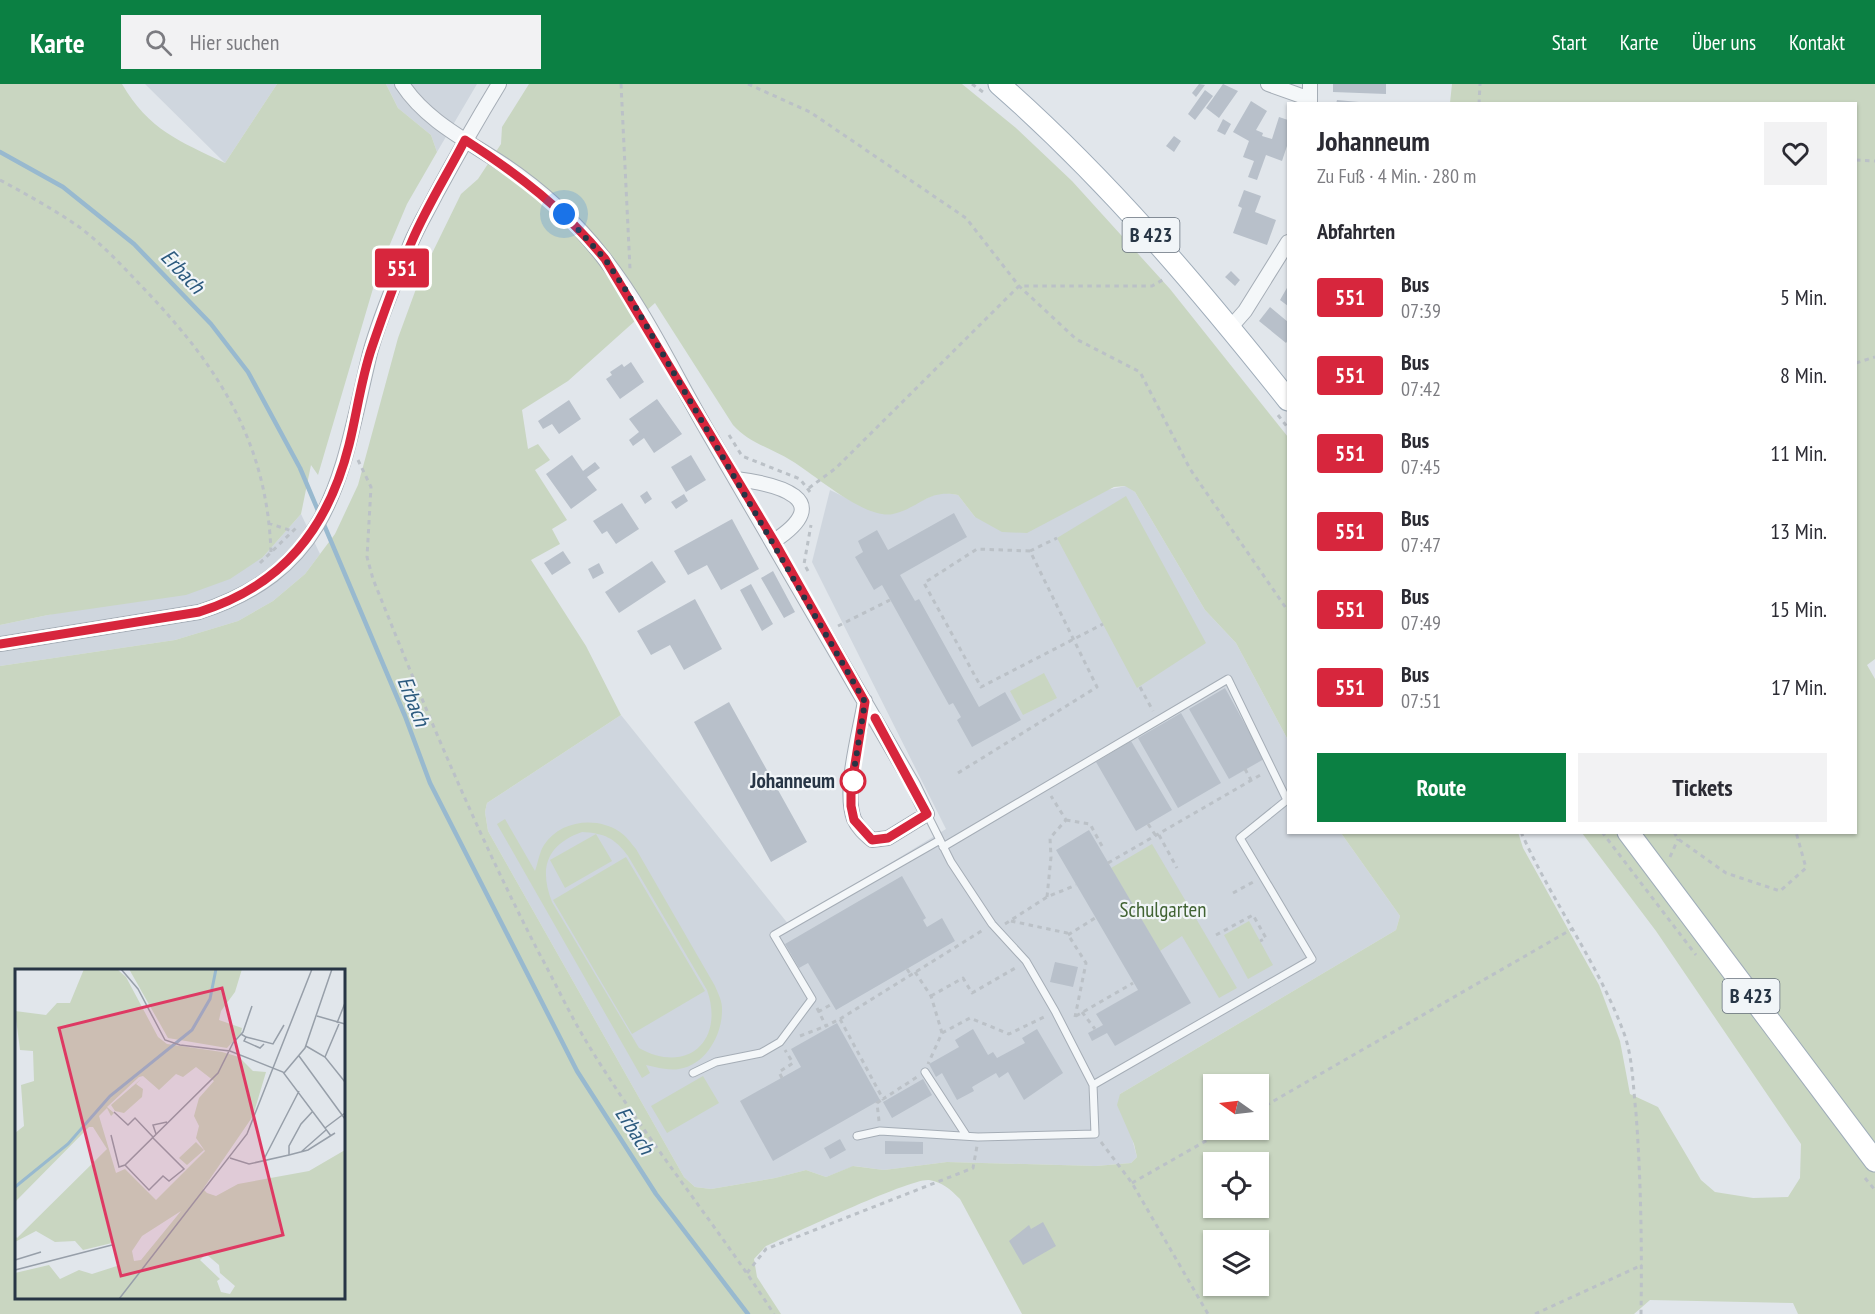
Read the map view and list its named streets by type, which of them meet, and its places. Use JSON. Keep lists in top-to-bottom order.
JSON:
{
  "streets": {
    "main road": ["B 423"]
  },
  "water": ["Erbach"],
  "parks": ["Schulgarten"],
  "places": ["Johanneum"],
  "lines": ["bus line 551"],
  "north": "left",
  "page": {
    "header": "Karte",
    "search": "Hier suchen",
    "nav": [
      "Start",
      "Karte",
      "Über uns",
      "Kontakt"
    ],
    "on_map": "551",
    "heading": [
      ["Johanneum", "Zu Fuß · 4 Min. · 280 m"],
      "Abfahrten"
    ],
    "list": [
      {
        "mark": "551",
        "name": "Bus",
        "note": "07:39",
        "value": "5 Min."
      },
      {
        "mark": "551",
        "name": "Bus",
        "note": "07:42",
        "value": "8 Min."
      },
      {
        "mark": "551",
        "name": "Bus",
        "note": "07:45",
        "value": "11 Min."
      },
      {
        "mark": "551",
        "name": "Bus",
        "note": "07:47",
        "value": "13 Min."
      },
      {
        "mark": "551",
        "name": "Bus",
        "note": "07:49",
        "value": "15 Min."
      },
      {
        "mark": "551",
        "name": "Bus",
        "note": "07:51",
        "value": "17 Min."
      }
    ],
    "buttons": ["Route", "Tickets"]
  }
}
